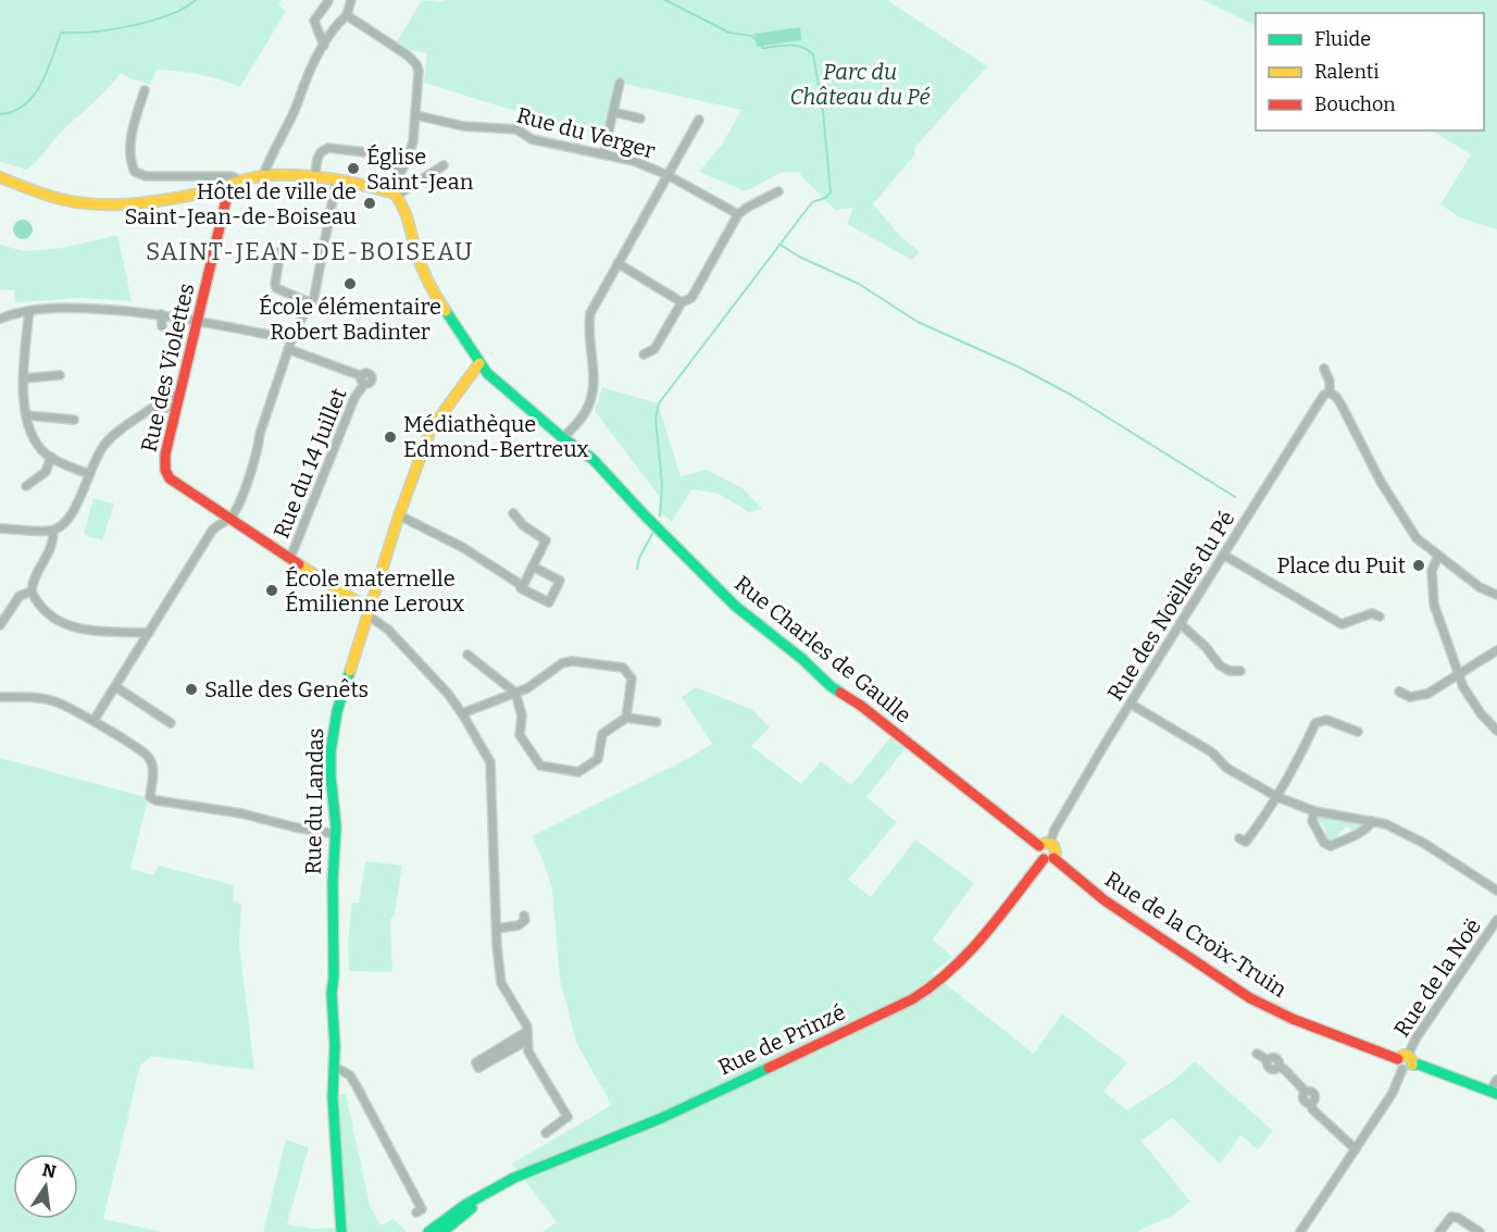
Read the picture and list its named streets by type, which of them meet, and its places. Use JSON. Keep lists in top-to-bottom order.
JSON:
{
  "streets": {
    "street": [
      "Rue du Verger",
      "Rue des Violettes",
      "Rue du 14 Juillet",
      "Rue des Noëlles du Pé",
      "Rue Charles de Gaulle",
      "Rue du Landas",
      "Rue de la Croix-Truin",
      "Rue de la Noë",
      "Rue de Prinzé"
    ]
  },
  "crossings": [
    ["Rue des Violettes", "Rue du 14 Juillet"],
    ["Rue des Violettes", "Rue du Landas"],
    ["Rue des Noëlles du Pé", "Rue Charles de Gaulle"],
    ["Rue Charles de Gaulle", "Rue du Landas"],
    ["Rue de la Croix-Truin", "Rue de la Noë"],
    ["Rue de la Croix-Truin", "Rue de Prinzé"]
  ],
  "districts": ["SAINT-JEAN-DE-BOISEAU"],
  "parks": ["Parc du Château du Pé"],
  "places": [
    "Église Saint-Jean",
    "Hôtel de ville de Saint-Jean-de-Boiseau",
    "École élémentaire Robert Badinter",
    "Médiathèque Edmond-Bertreux",
    "Place du Puit",
    "École maternelle Émilienne Leroux",
    "Salle des Genêts"
  ],
  "legend": ["Fluide", "Ralenti", "Bouchon"],
  "north": "top"
}
